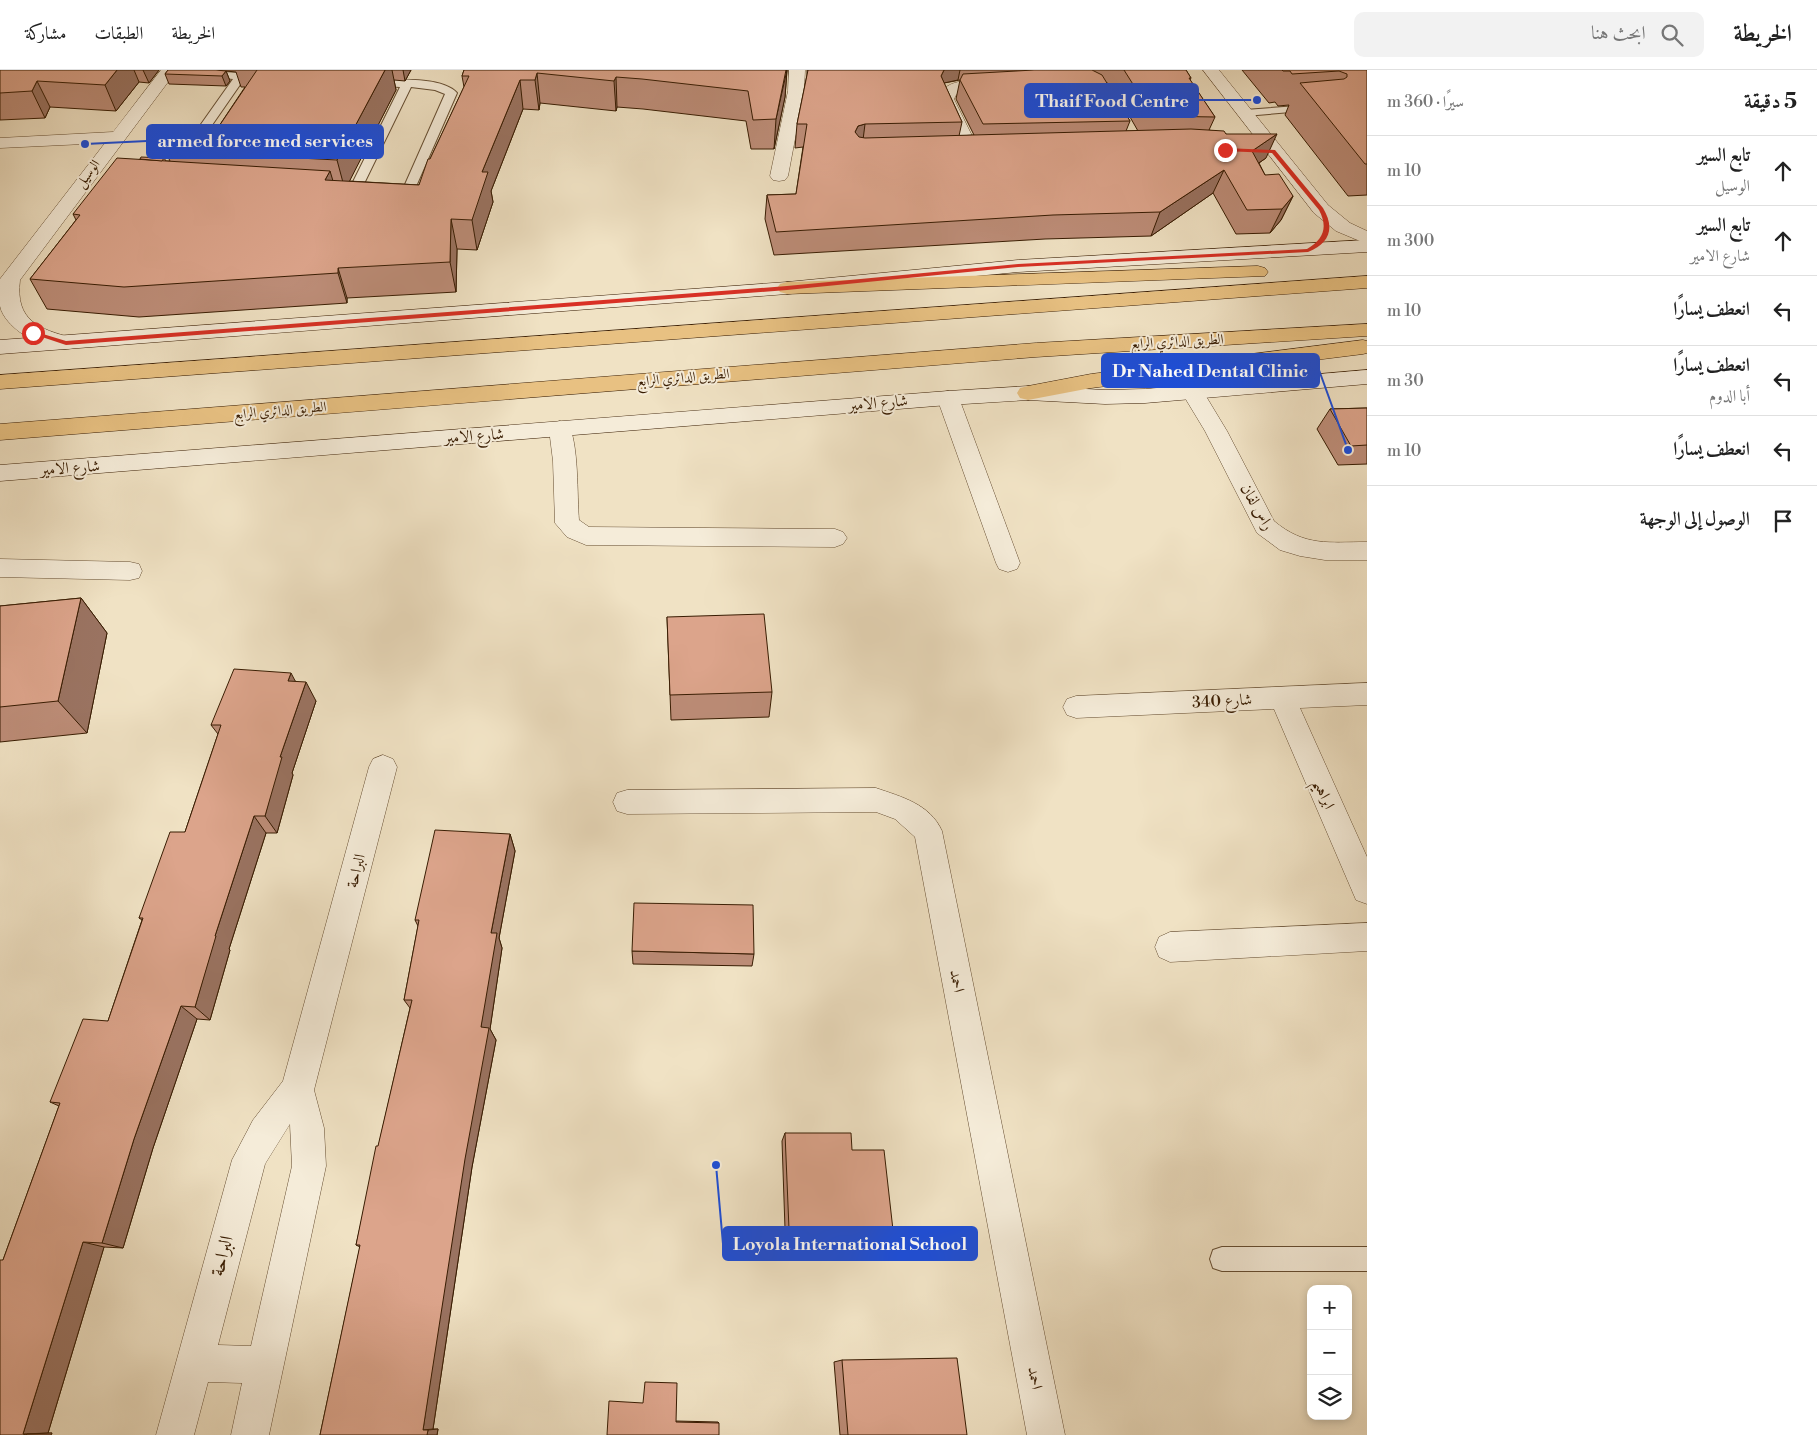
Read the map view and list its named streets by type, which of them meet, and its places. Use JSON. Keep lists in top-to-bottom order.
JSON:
{
  "streets": {
    "highway": ["الطريق الدائري الرابع"],
    "street": [
      "الوسيل",
      "شارع الامير",
      "راس لفان",
      "شارع 340",
      "ابراهيم",
      "البراحة",
      "احمد"
    ]
  },
  "crossings": [
    ["شارع الامير", "راس لفان"],
    ["شارع 340", "ابراهيم"]
  ],
  "places": [
    "Thaif Food Centre",
    "armed force med services",
    "Dr Nahed Dental Clinic",
    "Loyola International School"
  ],
  "page": {
    "header": "الخريطة",
    "search": "ابحث هنا",
    "nav": ["الخريطة", "الطبقات", "مشاركة"],
    "heading": ["5 دقيقة", "سيرًا · 360 m"],
    "list": [
      ["تابع السير", "الوسيل", "10 m"],
      ["تابع السير", "شارع الامير", "300 m"],
      ["انعطف يسارًا", "10 m"],
      ["انعطف يسارًا", "أبا الدوم", "30 m"],
      ["انعطف يسارًا", "10 m"],
      "الوصول إلى الوجهة"
    ],
    "map_buttons": ["+", "−"]
  }
}
